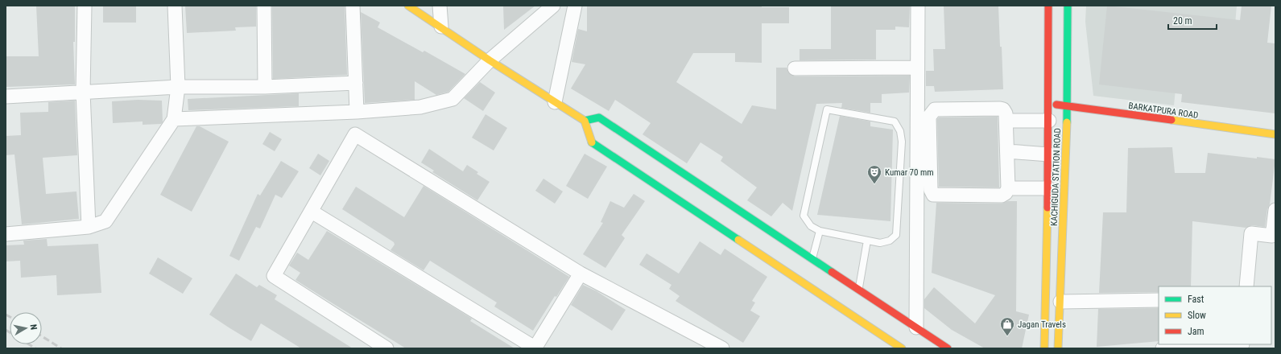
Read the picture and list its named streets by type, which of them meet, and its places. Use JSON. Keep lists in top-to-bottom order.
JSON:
{
  "streets": {
    "main road": ["BARKATPURA ROAD", "KACHIGUDA STATION ROAD"]
  },
  "crossings": [
    ["BARKATPURA ROAD", "KACHIGUDA STATION ROAD"]
  ],
  "places": {
    "theatre": ["Kumar 70 mm"],
    "shop": ["Jagan Travels"]
  },
  "legend": ["Fast", "Slow", "Jam"],
  "scale_bar": "20 m",
  "north": "right"
}
